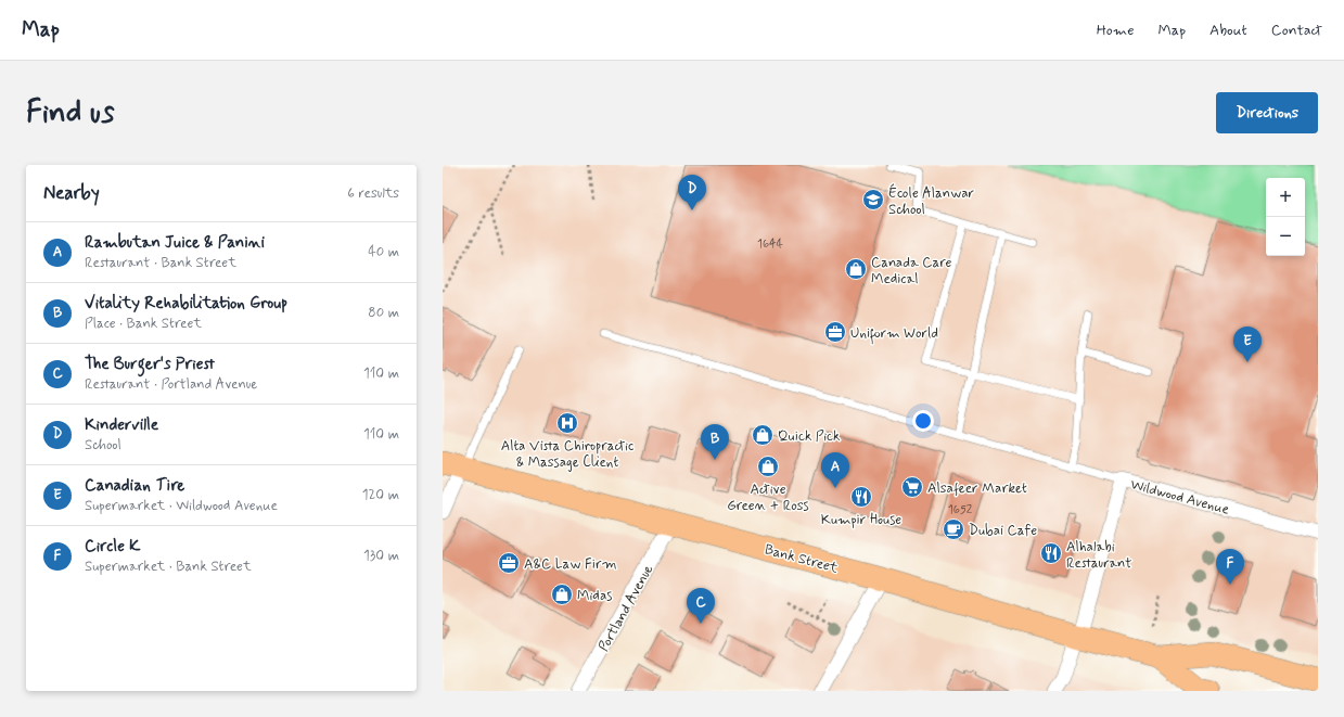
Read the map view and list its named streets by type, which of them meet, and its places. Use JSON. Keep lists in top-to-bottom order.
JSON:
{
  "streets": {
    "main road": ["Bank Street"],
    "street": ["Wildwood Avenue", "Portland Avenue"]
  },
  "crossings": [
    ["Wildwood Avenue", "Bank Street"],
    ["Bank Street", "Portland Avenue"]
  ],
  "places": {
    "school or university": ["École Alanwar School"],
    "shop": [
      "Canada Care Medical",
      "Quick Pick",
      "Active Green + Ross",
      "Midas"
    ],
    "office": ["Uniform World", "A&C Law Firm"],
    "hospital": ["Alta Vista Chiropractic & Massage Client"],
    "supermarket": ["Alsafeer Market"],
    "restaurant": ["Kumpir House", "Alhalabi Restaurant"],
    "cafe": ["Dubai Cafe"]
  },
  "house_numbers": ["1644", "1652"],
  "page": {
    "header": "Map",
    "nav": [
      "Home",
      "Map",
      "About",
      "Contact"
    ],
    "buttons": "Directions",
    "title": "Find us",
    "heading": ["Nearby", "6 results"],
    "pins": [
      "D",
      "E",
      "B",
      "A",
      "F",
      "C"
    ],
    "map_buttons": ["+", "−"],
    "list": [
      {
        "mark": "A",
        "name": "Rambutan Juice & Panini",
        "note": "Restaurant · Bank Street",
        "value": "40 m"
      },
      {
        "mark": "B",
        "name": "Vitality Rehabilitation Group",
        "note": "Place · Bank Street",
        "value": "80 m"
      },
      {
        "mark": "C",
        "name": "The Burger's Priest",
        "note": "Restaurant · Portland Avenue",
        "value": "110 m"
      },
      {
        "mark": "D",
        "name": "Kinderville",
        "note": "School",
        "value": "110 m"
      },
      {
        "mark": "E",
        "name": "Canadian Tire",
        "note": "Supermarket · Wildwood Avenue",
        "value": "120 m"
      },
      {
        "mark": "F",
        "name": "Circle K",
        "note": "Supermarket · Bank Street",
        "value": "130 m"
      }
    ]
  }
}
